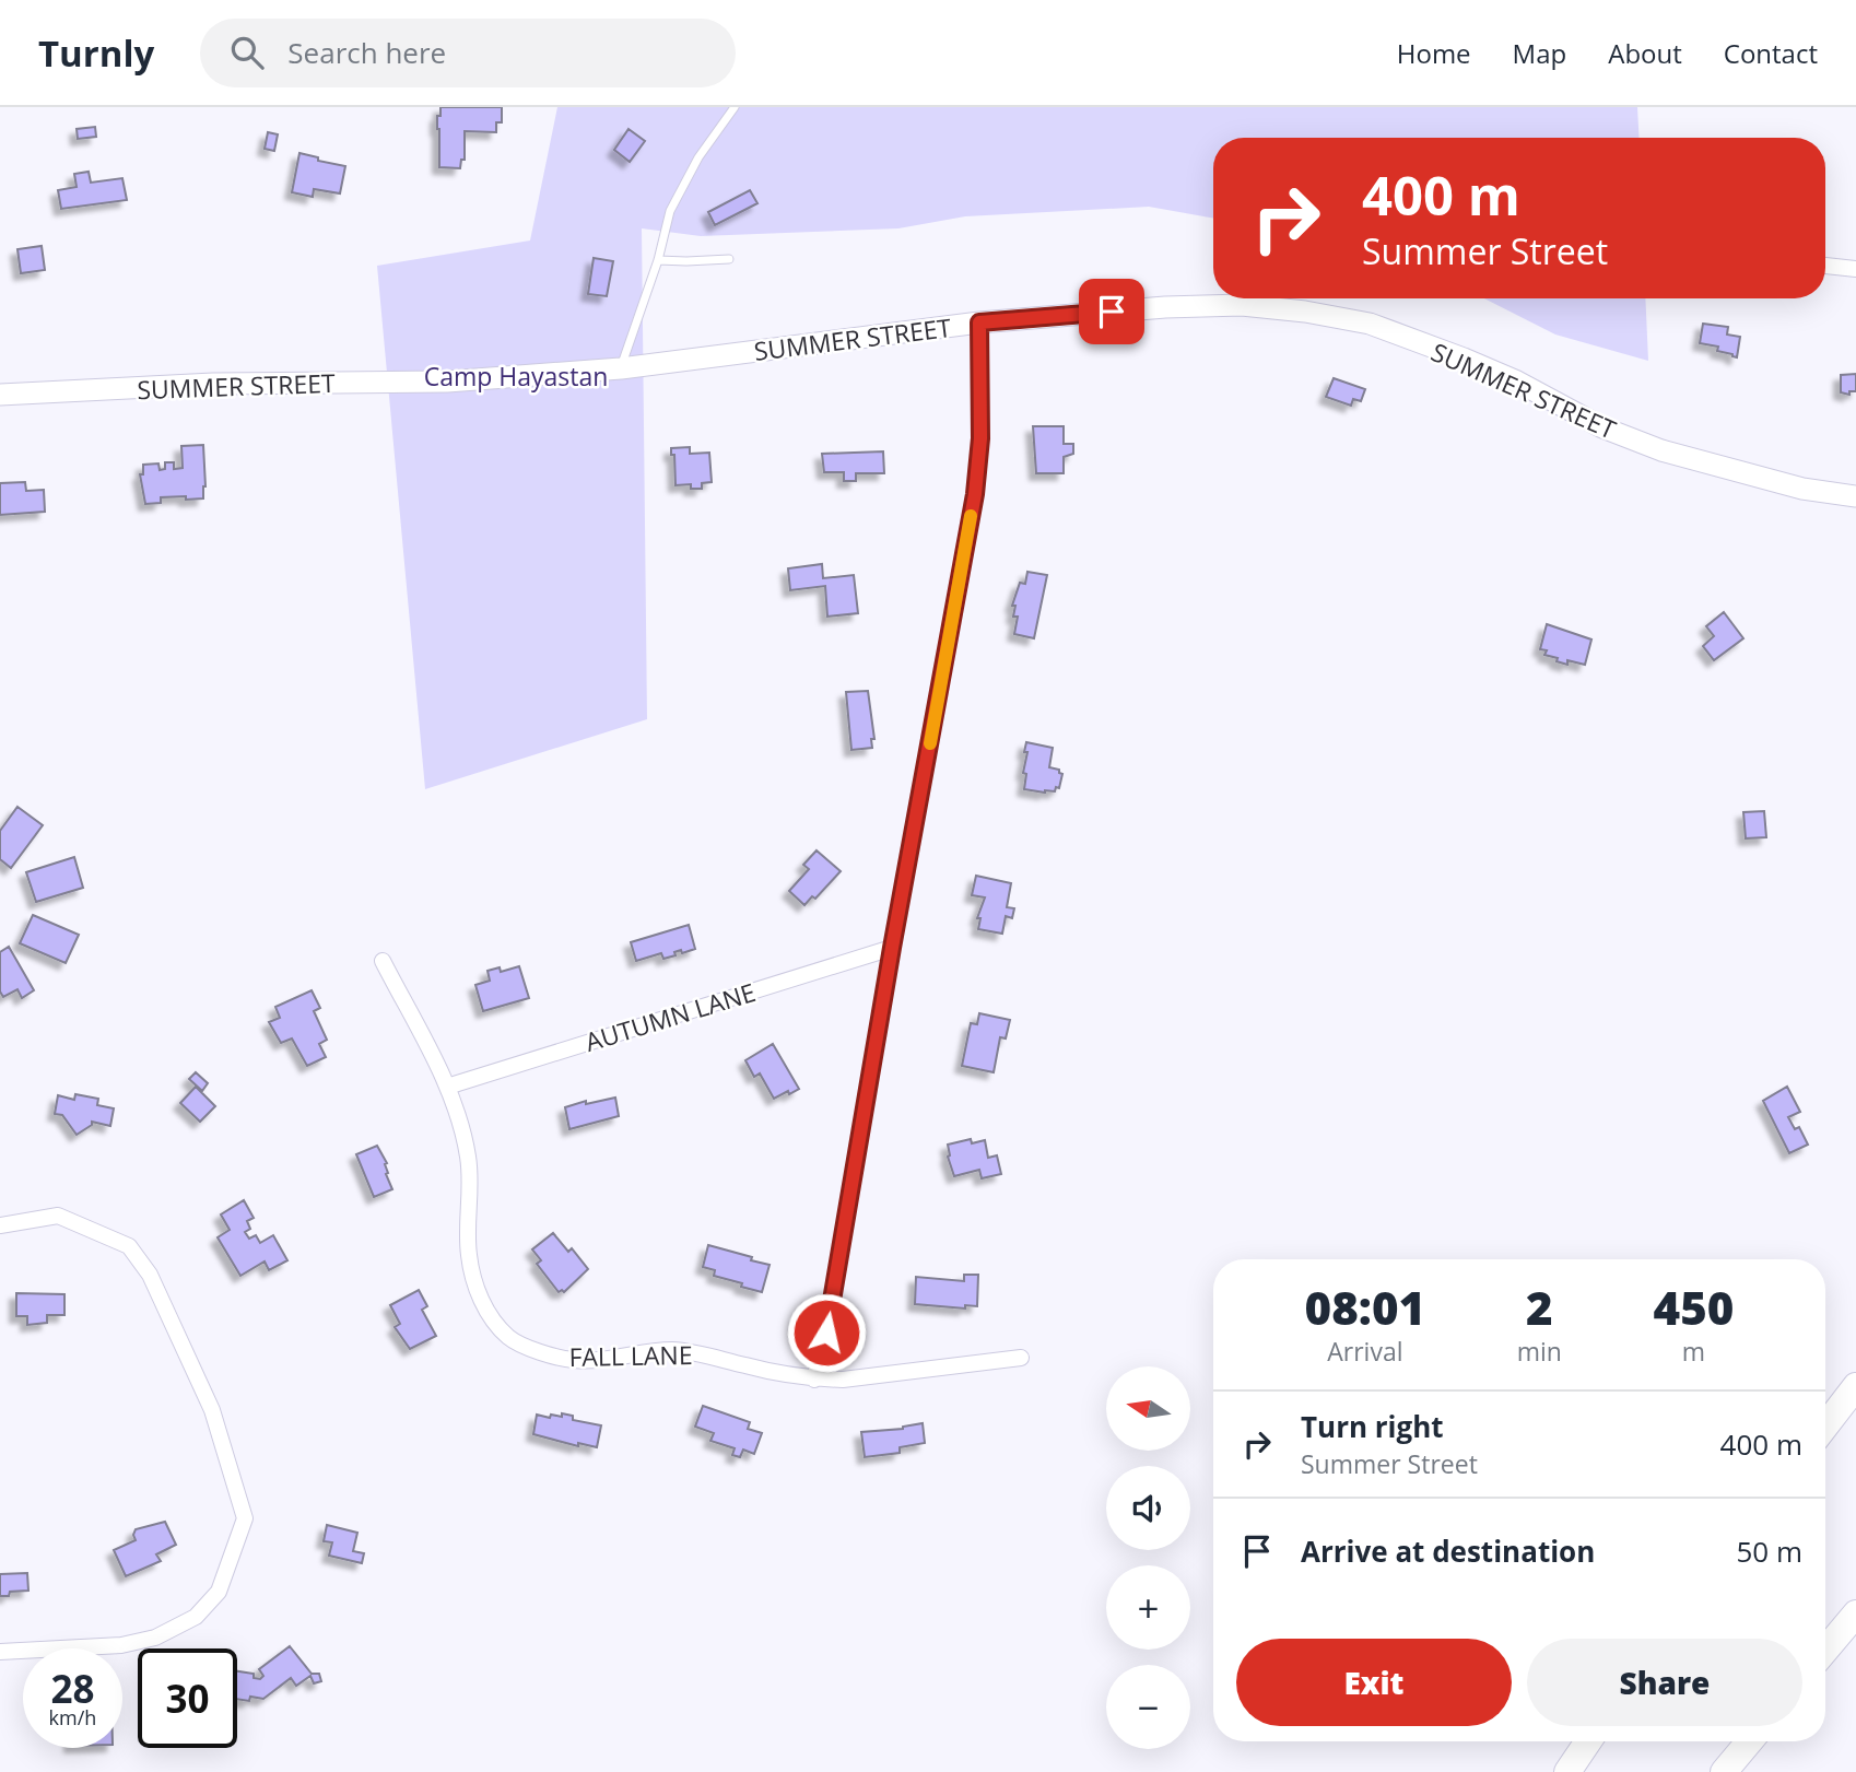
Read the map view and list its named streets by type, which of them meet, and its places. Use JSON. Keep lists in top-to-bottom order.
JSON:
{
  "streets": {
    "main road": ["SUMMER STREET"],
    "street": ["AUTUMN LANE", "FALL LANE"]
  },
  "crossings": [
    ["AUTUMN LANE", "FALL LANE"]
  ],
  "parks": ["Camp Hayastan"],
  "north": "left",
  "page": {
    "header": "Turnly",
    "search": "Search here",
    "nav": [
      "Home",
      "Map",
      "About",
      "Contact"
    ],
    "turn": ["400 m", "Summer Street"],
    "eta": [
      "08:01",
      "Arrival",
      "2",
      "min",
      "450",
      "m"
    ],
    "map_buttons": ["+", "−"],
    "list": [
      {
        "name": "Turn right",
        "note": "Summer Street",
        "value": "400 m"
      },
      {
        "name": "Arrive at destination",
        "value": "50 m"
      }
    ],
    "buttons": ["Exit", "Share"],
    "speed": "28 km/h",
    "limit": "30"
  }
}
